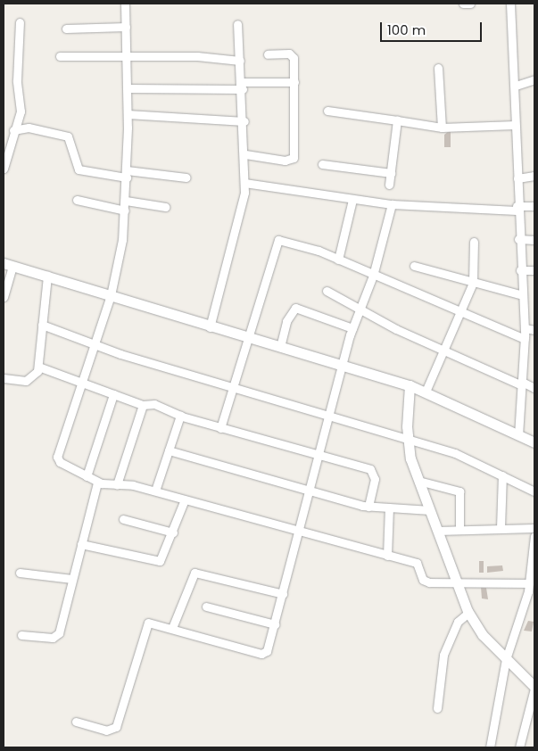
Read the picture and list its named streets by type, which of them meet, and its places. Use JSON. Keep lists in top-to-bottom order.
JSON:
{
  "scale_bar": "100 m"
}
